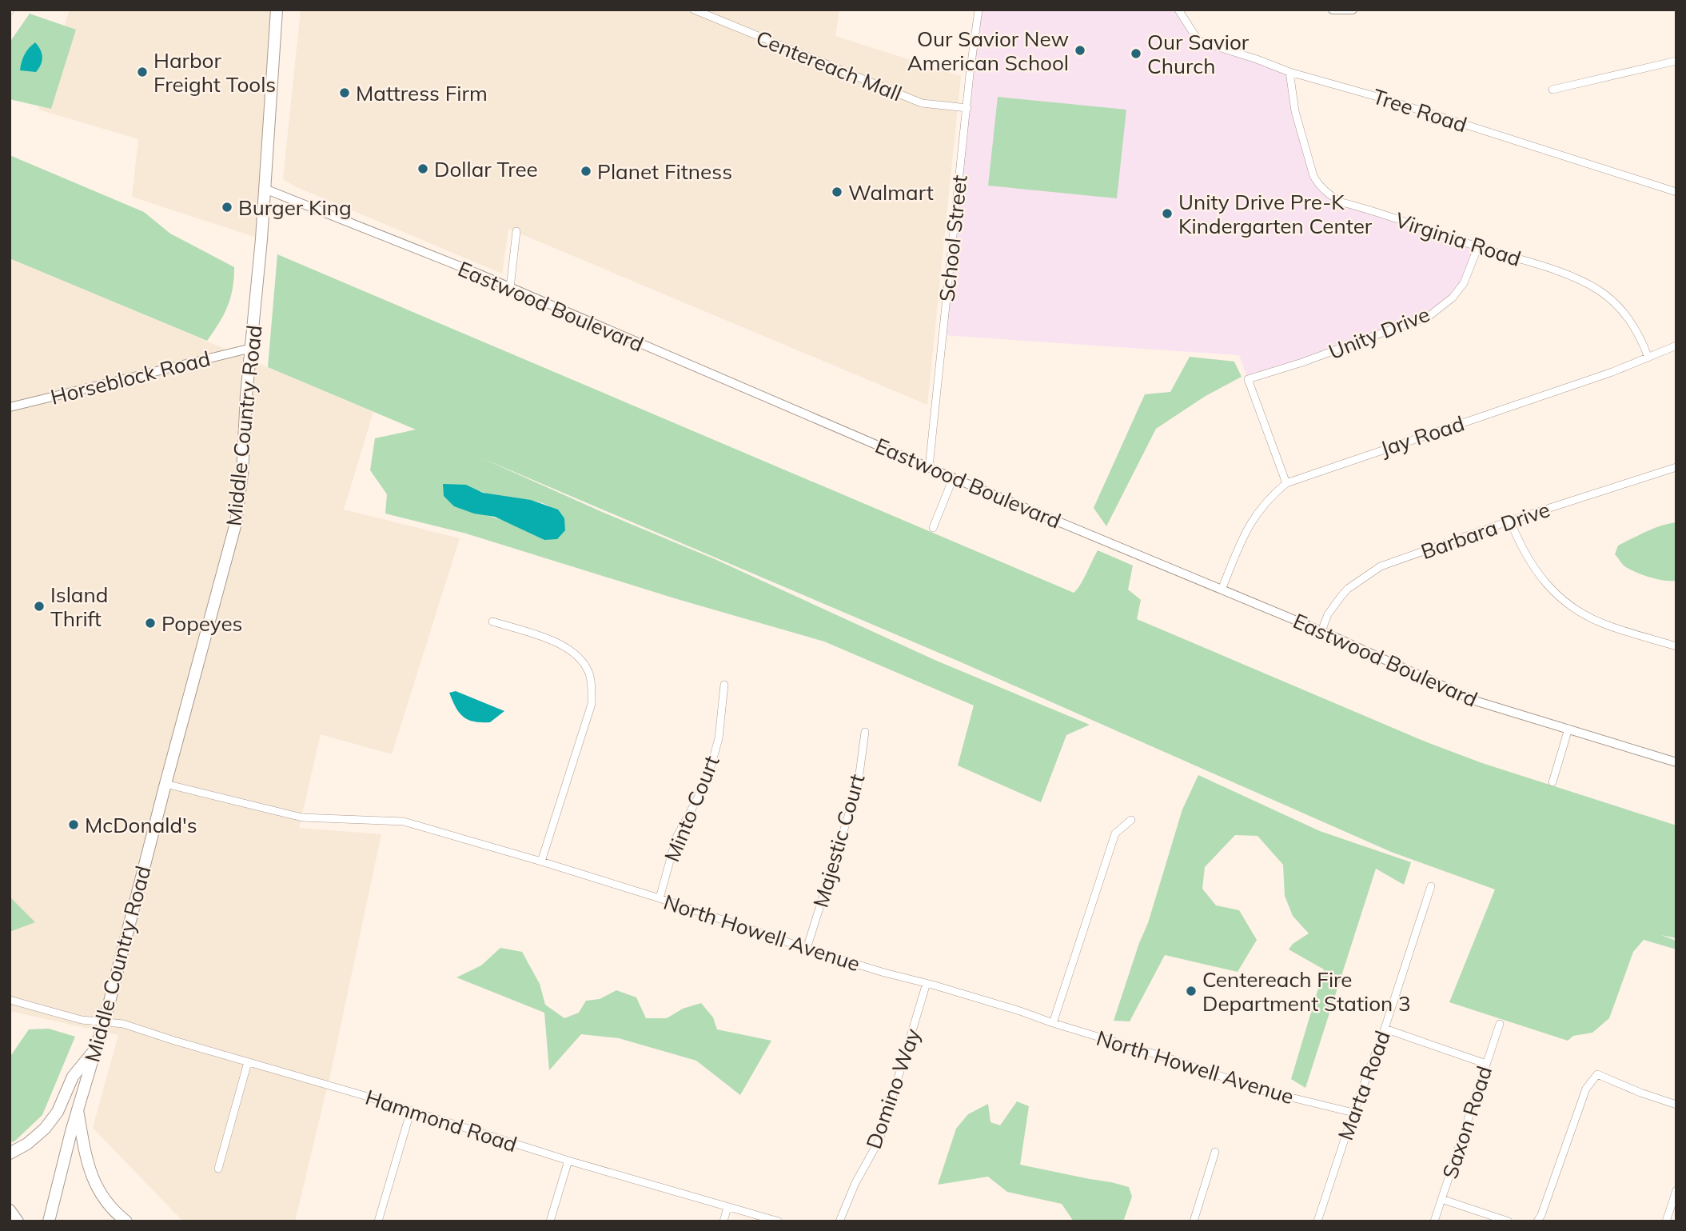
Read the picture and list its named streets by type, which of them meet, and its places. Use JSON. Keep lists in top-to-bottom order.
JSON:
{
  "streets": {
    "main road": ["Middle Country Road"],
    "street": [
      "Centereach Mall",
      "Tree Road",
      "School Street",
      "Virginia Road",
      "Eastwood Boulevard",
      "Unity Drive",
      "Horseblock Road",
      "Jay Road",
      "Barbara Drive",
      "Minto Court",
      "Majestic Court",
      "North Howell Avenue",
      "Marta Road",
      "Domino Way",
      "Hammond Road",
      "Saxon Road"
    ]
  },
  "crossings": [
    ["Centereach Mall", "School Street"],
    ["Tree Road", "Virginia Road"],
    ["School Street", "Eastwood Boulevard"],
    ["Virginia Road", "Unity Drive"],
    ["Virginia Road", "Jay Road"],
    ["Eastwood Boulevard", "Middle Country Road"],
    ["Eastwood Boulevard", "Jay Road"],
    ["Eastwood Boulevard", "Barbara Drive"],
    ["Unity Drive", "Jay Road"],
    ["Horseblock Road", "Middle Country Road"],
    ["Middle Country Road", "North Howell Avenue"],
    ["Middle Country Road", "Hammond Road"],
    ["Minto Court", "North Howell Avenue"],
    ["Majestic Court", "North Howell Avenue"],
    ["North Howell Avenue", "Marta Road"],
    ["North Howell Avenue", "Domino Way"]
  ],
  "places": [
    "Our Savior New American School",
    "Our Savior Church",
    "Harbor Freight Tools",
    "Mattress Firm",
    "Dollar Tree",
    "Planet Fitness",
    "Walmart",
    "Burger King",
    "Unity Drive Pre-K Kindergarten Center",
    "Island Thrift",
    "Popeyes",
    "McDonald's",
    "Centereach Fire Department Station 3"
  ]
}
